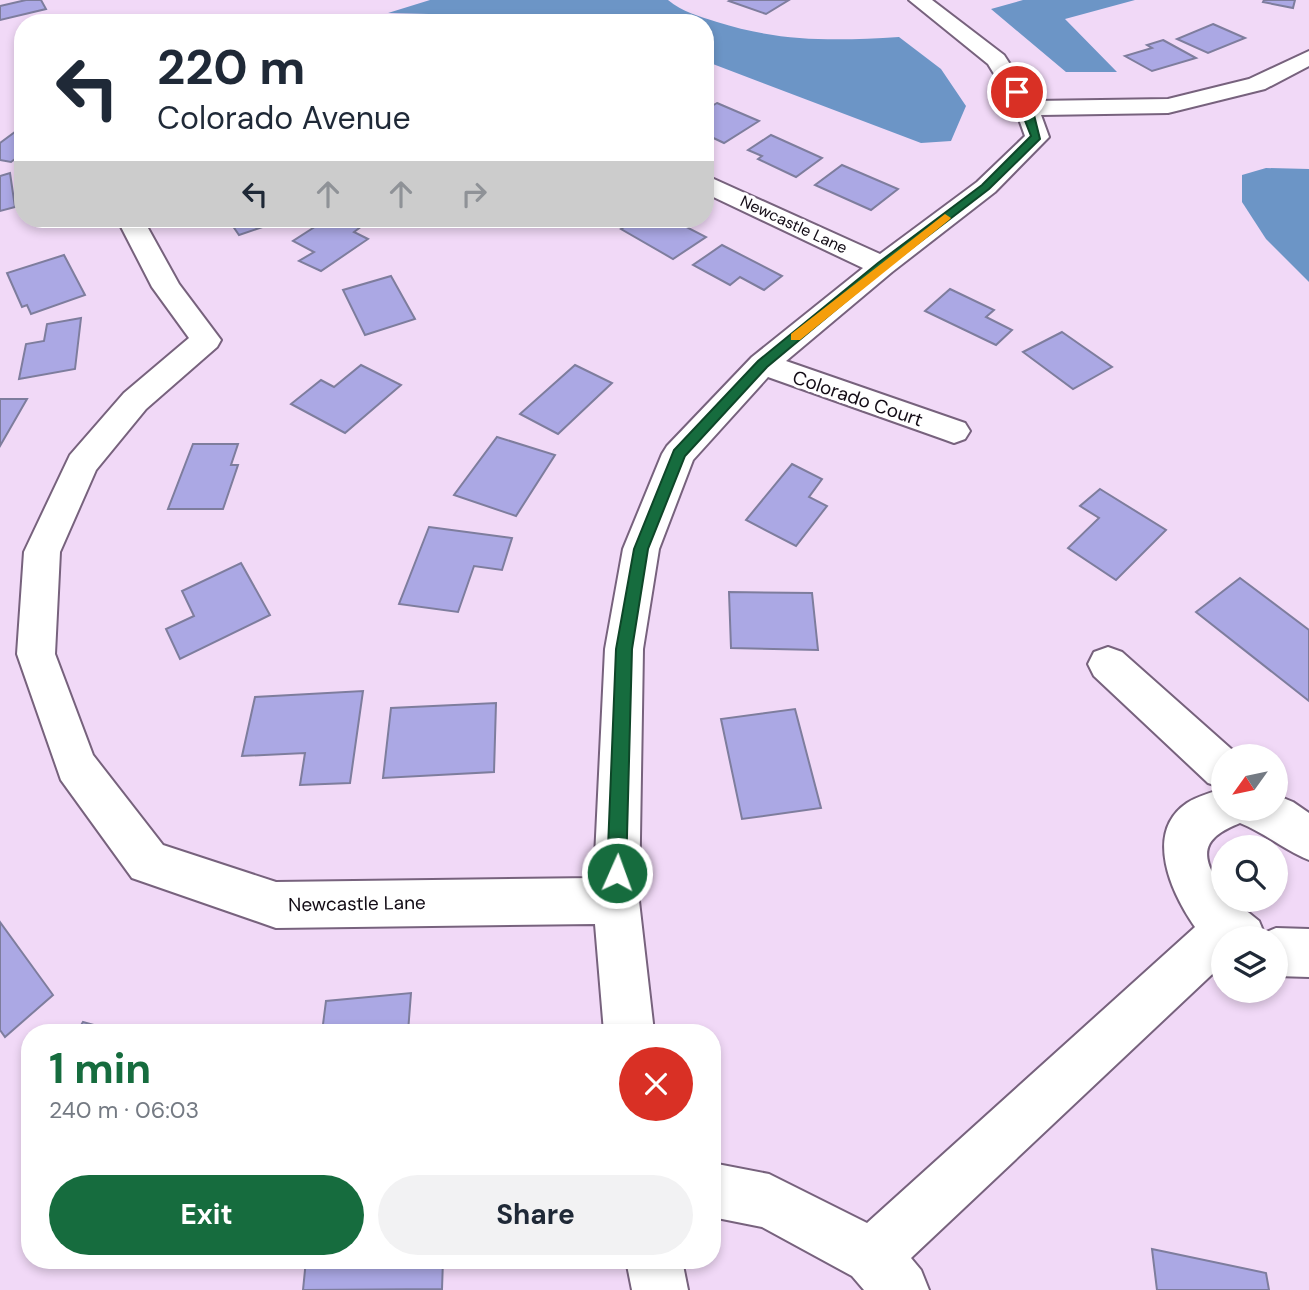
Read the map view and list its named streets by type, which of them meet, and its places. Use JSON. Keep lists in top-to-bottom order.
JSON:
{
  "streets": {
    "street": ["Newcastle Lane", "Colorado Court"]
  },
  "north": "bottom left",
  "page": {
    "turn": ["220 m", "Colorado Avenue"],
    "heading": ["1 min", "240 m · 06:03"],
    "buttons": ["Exit", "Share"]
  }
}
